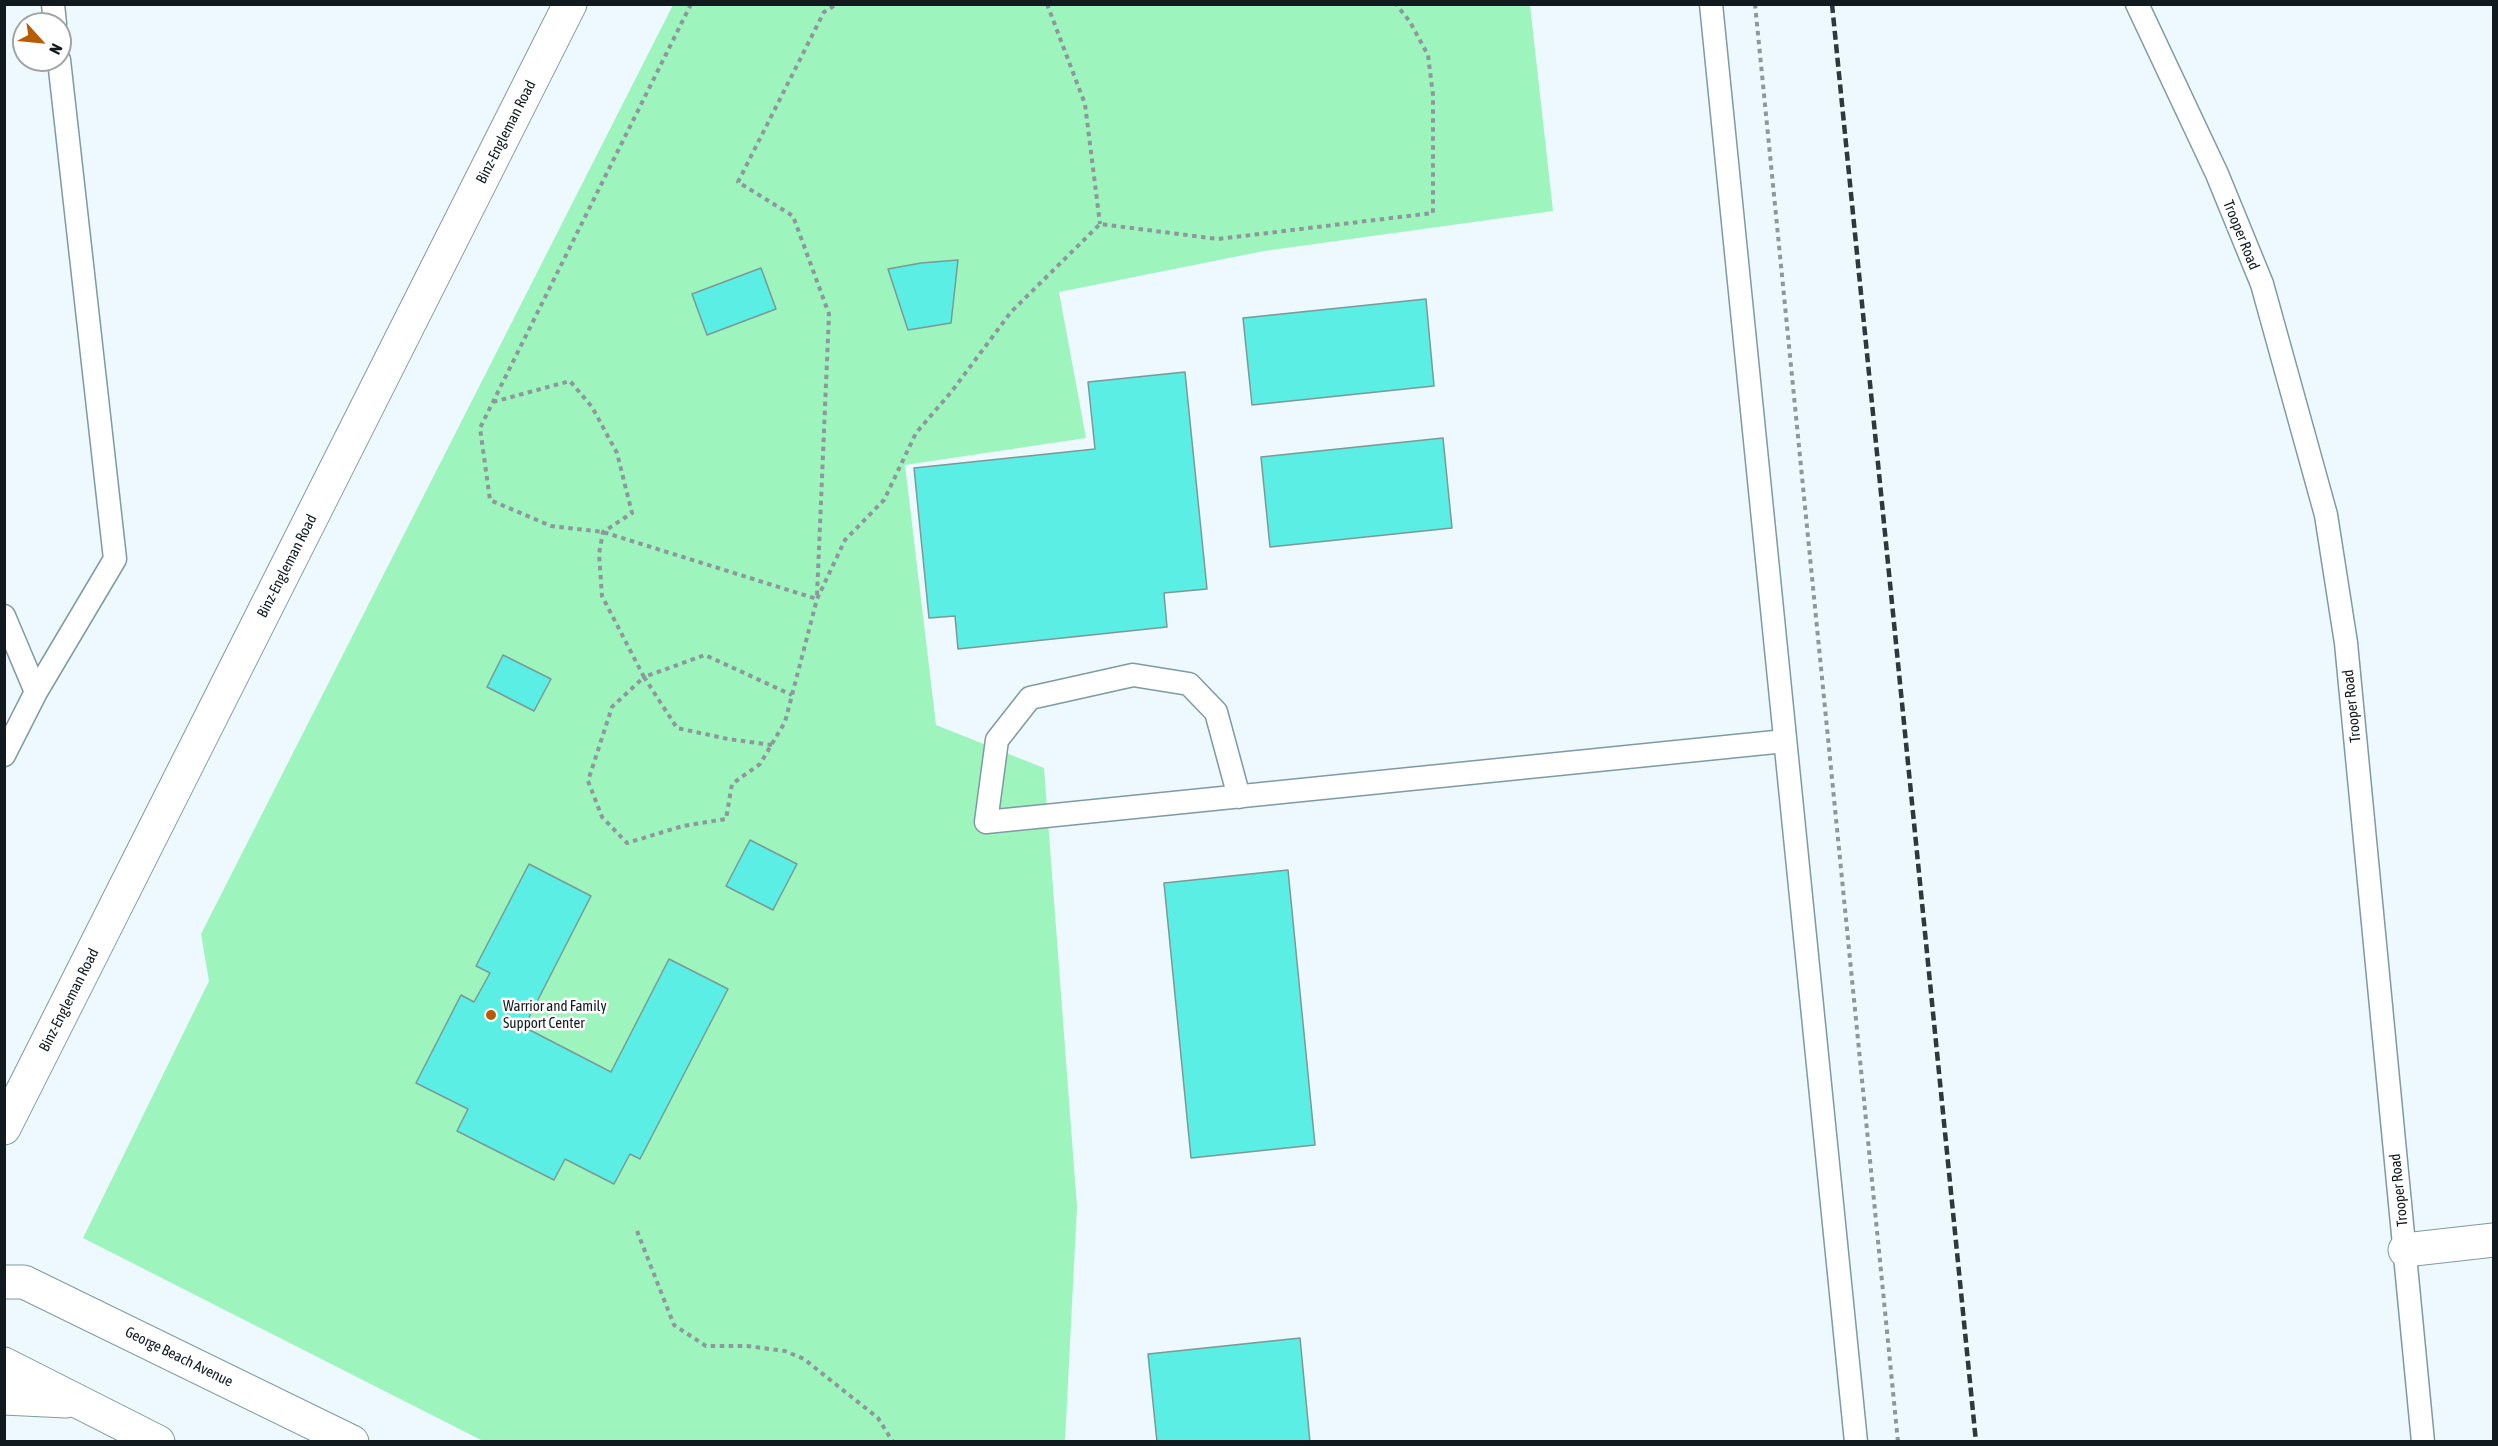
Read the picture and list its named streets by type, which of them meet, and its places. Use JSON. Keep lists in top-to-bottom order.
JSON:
{
  "streets": {
    "street": ["Binz-Engleman Road", "George Beach Avenue"],
    "lane": ["Trooper Road"]
  },
  "places": ["Warrior and Family Support Center"],
  "north": "bottom right"
}
